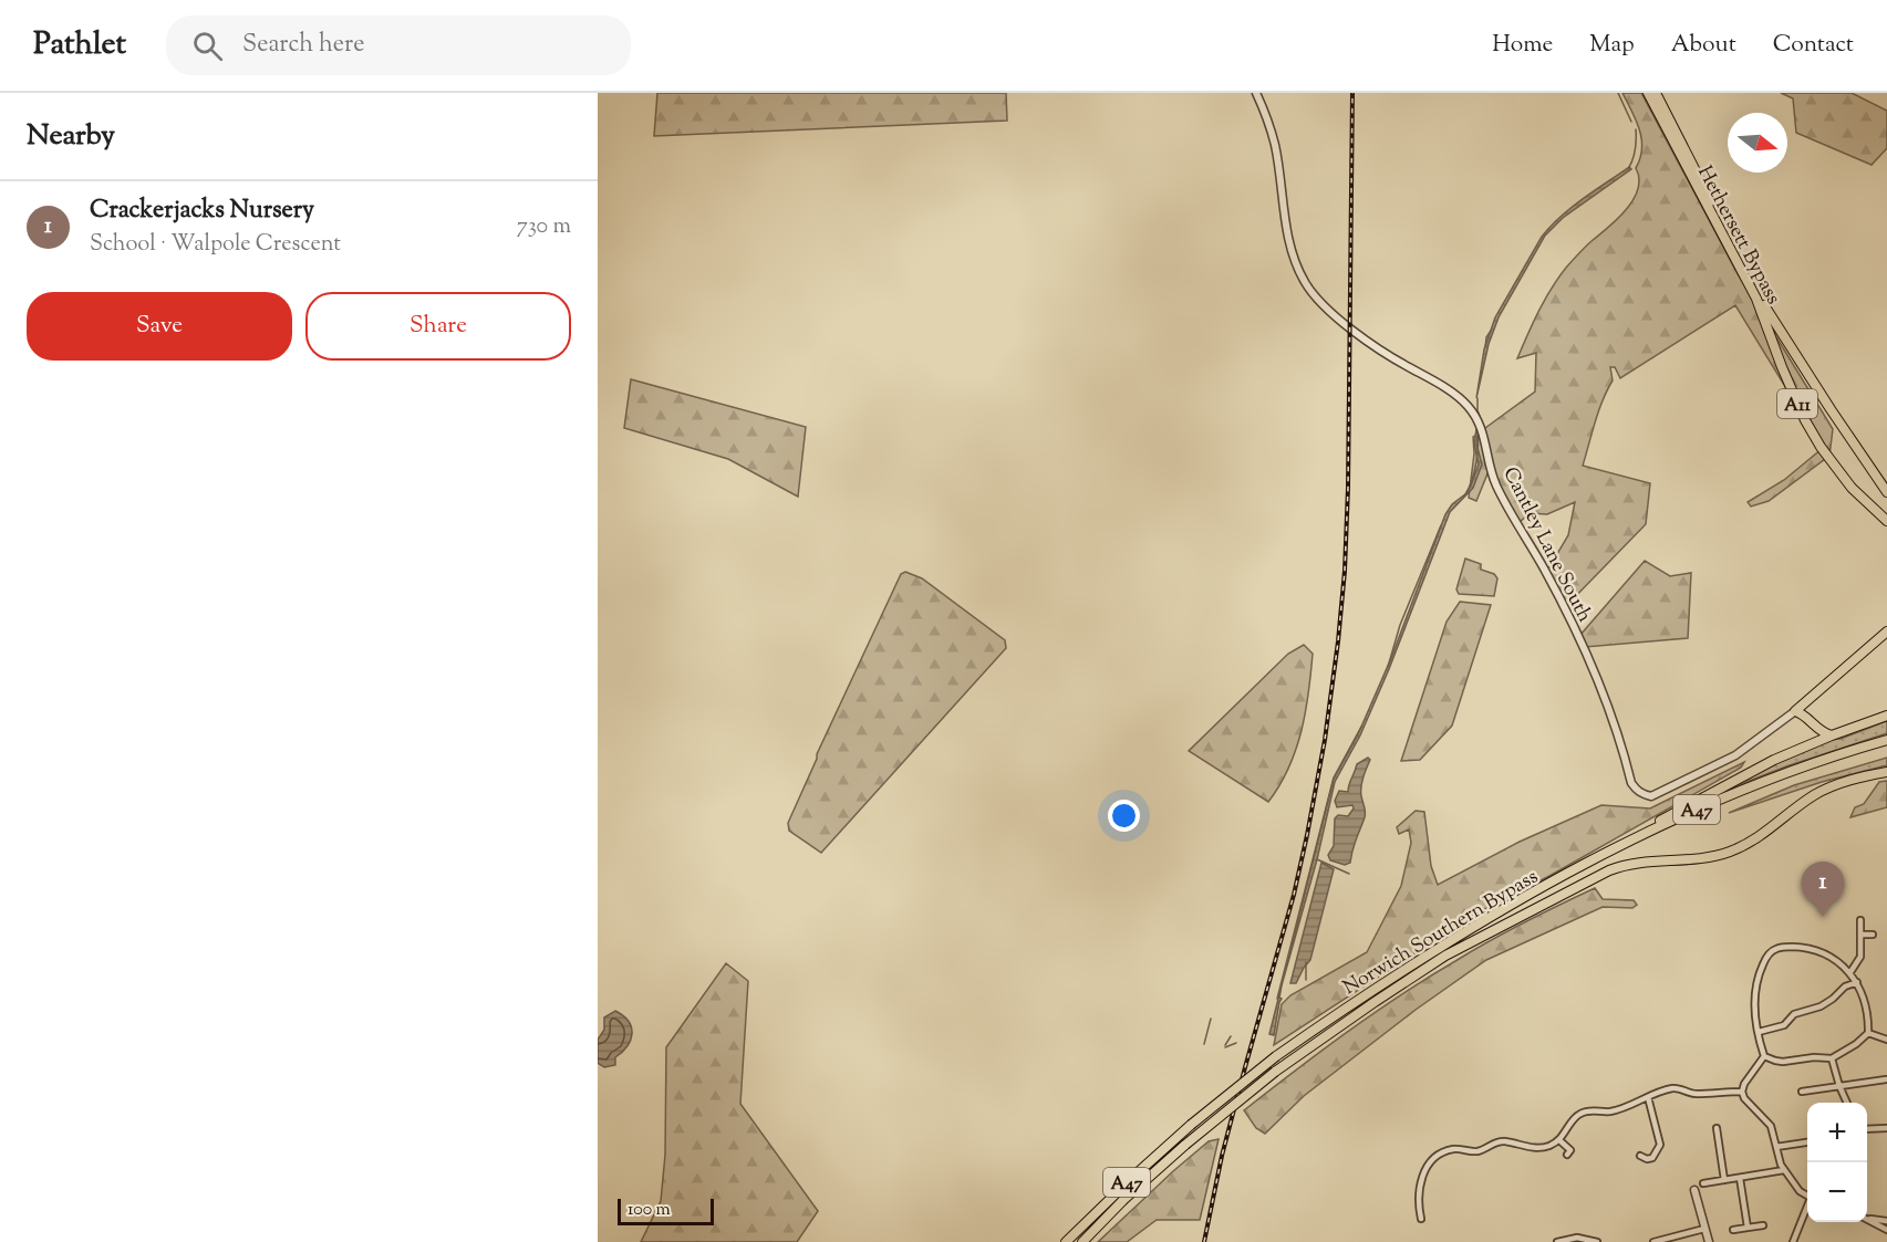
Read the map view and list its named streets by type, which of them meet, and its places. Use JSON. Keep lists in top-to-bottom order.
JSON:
{
  "streets": {
    "highway": [
      "Hethersett Bypass",
      "A11",
      "A47",
      "Norwich Southern Bypass"
    ],
    "street": ["Cantley Lane South"]
  },
  "crossings": [
    ["A47", "Norwich Southern Bypass"]
  ],
  "scale_bar": "100 m",
  "north": "right",
  "page": {
    "header": "Pathlet",
    "search": "Search here",
    "nav": [
      "Home",
      "Map",
      "About",
      "Contact"
    ],
    "heading": "Nearby",
    "list": [
      {
        "mark": "1",
        "name": "Crackerjacks Nursery",
        "note": "School · Walpole Crescent",
        "value": "730 m"
      }
    ],
    "buttons": ["Save", "Share"],
    "pins": "1",
    "map_buttons": ["+", "−"],
    "scale": "100 m"
  }
}
